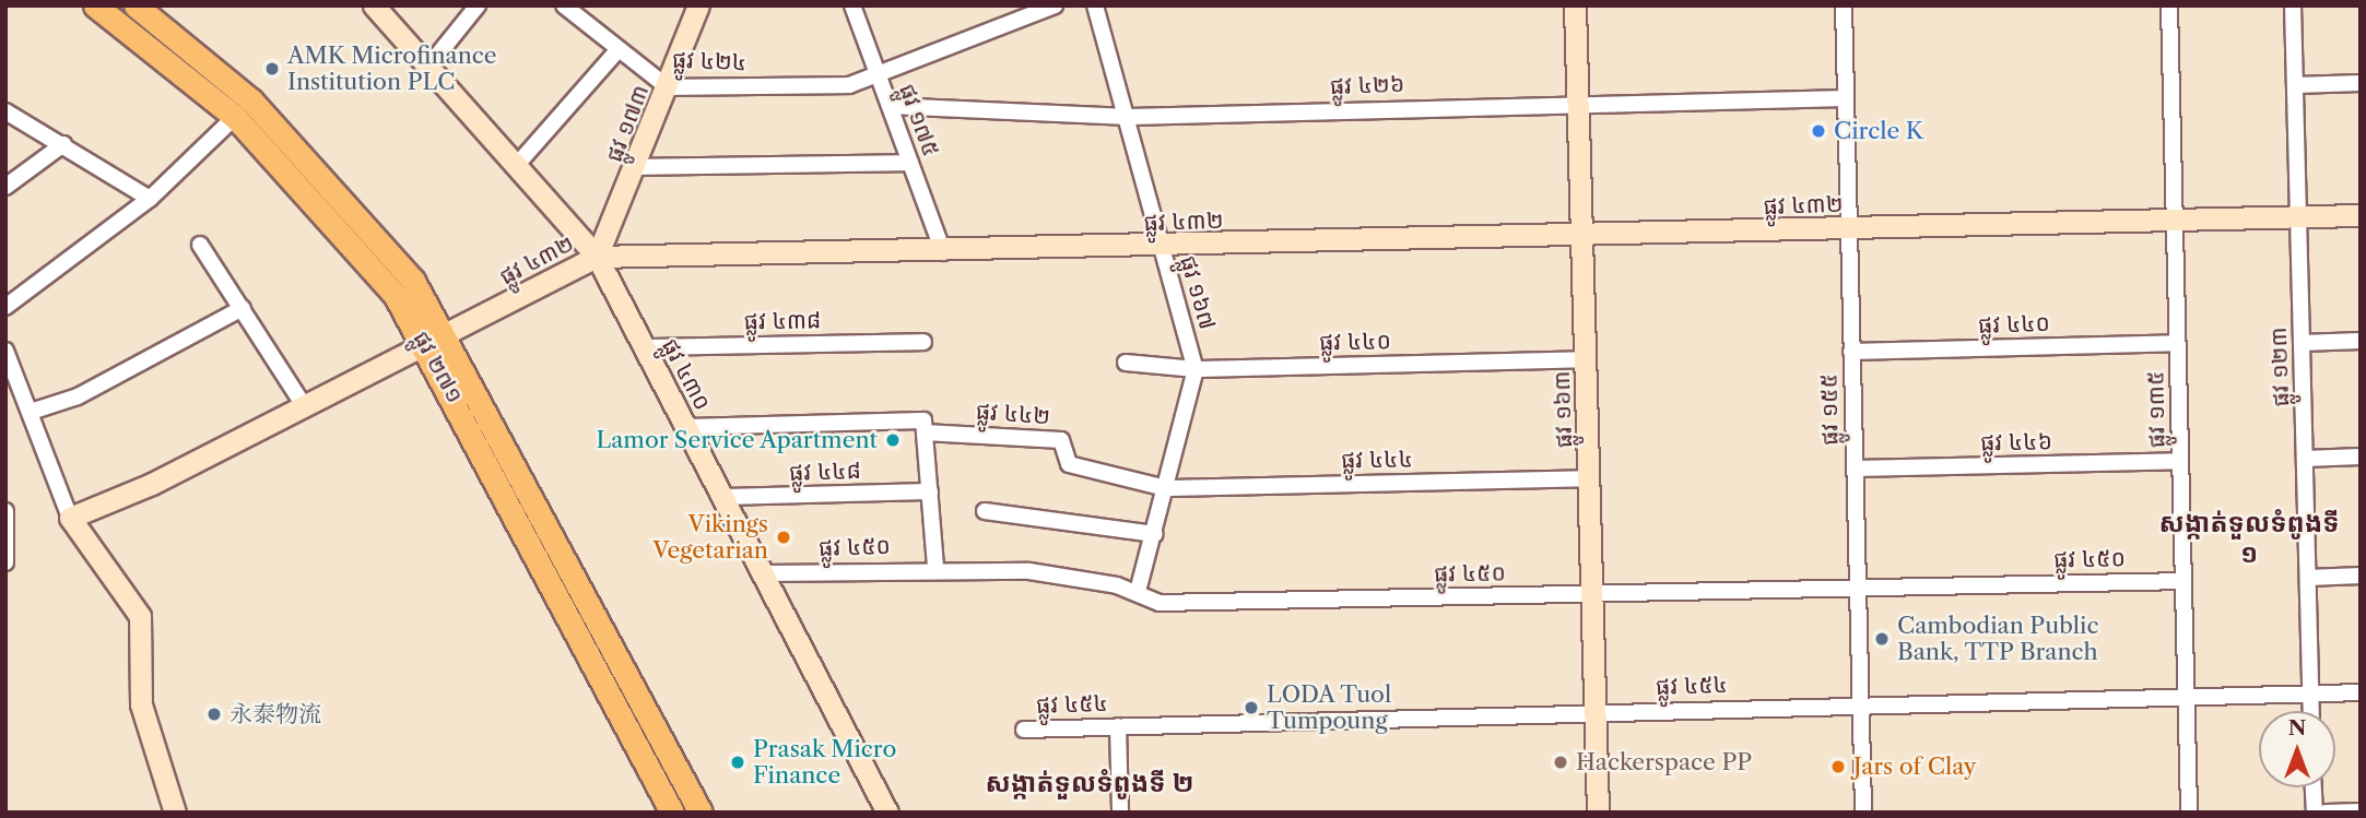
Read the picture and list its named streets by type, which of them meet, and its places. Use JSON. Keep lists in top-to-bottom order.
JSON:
{
  "streets": {
    "main road": ["ផ្លូវ ២៧១"],
    "street": [
      "ផ្លូវ ៤២៤",
      "ផ្លូវ ៤២៦",
      "ផ្លូវ ១៧៥",
      "ផ្លូវ ១៧៣",
      "ផ្លូវ ៤៣២",
      "ផ្លូវ ១៦៧",
      "ផ្លូវ ៤៣៨",
      "ផ្លូវ ៤៤០",
      "ផ្លូវ ១២៣",
      "ផ្លូវ ៤៣០",
      "ផ្លូវ ១៦៣",
      "ផ្លូវ ១៥៥",
      "ផ្លូវ ១៣៥",
      "ផ្លូវ ៤៤២",
      "ផ្លូវ ៤៤៦",
      "ផ្លូវ ៤៤៤",
      "ផ្លូវ ៤៤៨",
      "ផ្លូវ ៤៥០",
      "ផ្លូវ ៤៥៤"
    ]
  },
  "crossings": [
    ["ផ្លូវ ៤២៤", "ផ្លូវ ១៧៥"],
    ["ផ្លូវ ៤២៤", "ផ្លូវ ១៧៣"],
    ["ផ្លូវ ៤២៦", "ផ្លូវ ១៧៥"],
    ["ផ្លូវ ៤២៦", "ផ្លូវ ១៦៧"],
    ["ផ្លូវ ៤២៦", "ផ្លូវ ១៦៣"],
    ["ផ្លូវ ៤២៦", "ផ្លូវ ១៥៥"],
    ["ផ្លូវ ១៧៥", "ផ្លូវ ៤៣២"],
    ["ផ្លូវ ១៧៣", "ផ្លូវ ៤៣២"],
    ["ផ្លូវ ១៧៣", "ផ្លូវ ៤៣០"],
    ["ផ្លូវ ៤៣២", "ផ្លូវ ១៦៧"],
    ["ផ្លូវ ៤៣២", "ផ្លូវ ២៧១"],
    ["ផ្លូវ ៤៣២", "ផ្លូវ ១២៣"],
    ["ផ្លូវ ៤៣២", "ផ្លូវ ៤៣០"],
    ["ផ្លូវ ៤៣២", "ផ្លូវ ១៦៣"],
    ["ផ្លូវ ៤៣២", "ផ្លូវ ១៥៥"],
    ["ផ្លូវ ៤៣២", "ផ្លូវ ១៣៥"],
    ["ផ្លូវ ១៦៧", "ផ្លូវ ៤៤០"],
    ["ផ្លូវ ១៦៧", "ផ្លូវ ៤៤២"],
    ["ផ្លូវ ១៦៧", "ផ្លូវ ៤៤៤"],
    ["ផ្លូវ ១៦៧", "ផ្លូវ ៤៥០"],
    ["ផ្លូវ ៤៣៨", "ផ្លូវ ៤៣០"],
    ["ផ្លូវ ៤៤០", "ផ្លូវ ១៦៣"],
    ["ផ្លូវ ៤៤០", "ផ្លូវ ១៥៥"],
    ["ផ្លូវ ៤៤០", "ផ្លូវ ១៣៥"],
    ["ផ្លូវ ១២៣", "ផ្លូវ ៤៥៤"],
    ["ផ្លូវ ៤៣០", "ផ្លូវ ៤៤២"],
    ["ផ្លូវ ៤៣០", "ផ្លូវ ៤៤៨"],
    ["ផ្លូវ ៤៣០", "ផ្លូវ ៤៥០"],
    ["ផ្លូវ ១៦៣", "ផ្លូវ ៤៤៤"],
    ["ផ្លូវ ១៦៣", "ផ្លូវ ៤៥០"],
    ["ផ្លូវ ១៦៣", "ផ្លូវ ៤៥៤"],
    ["ផ្លូវ ១៥៥", "ផ្លូវ ៤៤៦"],
    ["ផ្លូវ ១៥៥", "ផ្លូវ ៤៥០"],
    ["ផ្លូវ ១៥៥", "ផ្លូវ ៤៥៤"],
    ["ផ្លូវ ១៣៥", "ផ្លូវ ៤៤៦"],
    ["ផ្លូវ ១៣៥", "ផ្លូវ ៤៥០"],
    ["ផ្លូវ ១៣៥", "ផ្លូវ ៤៥៤"],
    ["ផ្លូវ ៤៤២", "ផ្លូវ ៤៤៤"]
  ],
  "districts": ["សង្កាត់ទួលទំពូងទី ១", "សង្កាត់ទួលទំពូងទី ២"],
  "places": [
    "AMK Microfinance Institution PLC",
    "Circle K",
    "Lamor Service Apartment",
    "Vikings Vegetarian",
    "Cambodian Public Bank, TTP Branch",
    "LODA Tuol Tumpoung",
    "永泰物流",
    "Prasak Micro Finance",
    "Hackerspace PP",
    "Jars of Clay"
  ],
  "north": "top"
}
